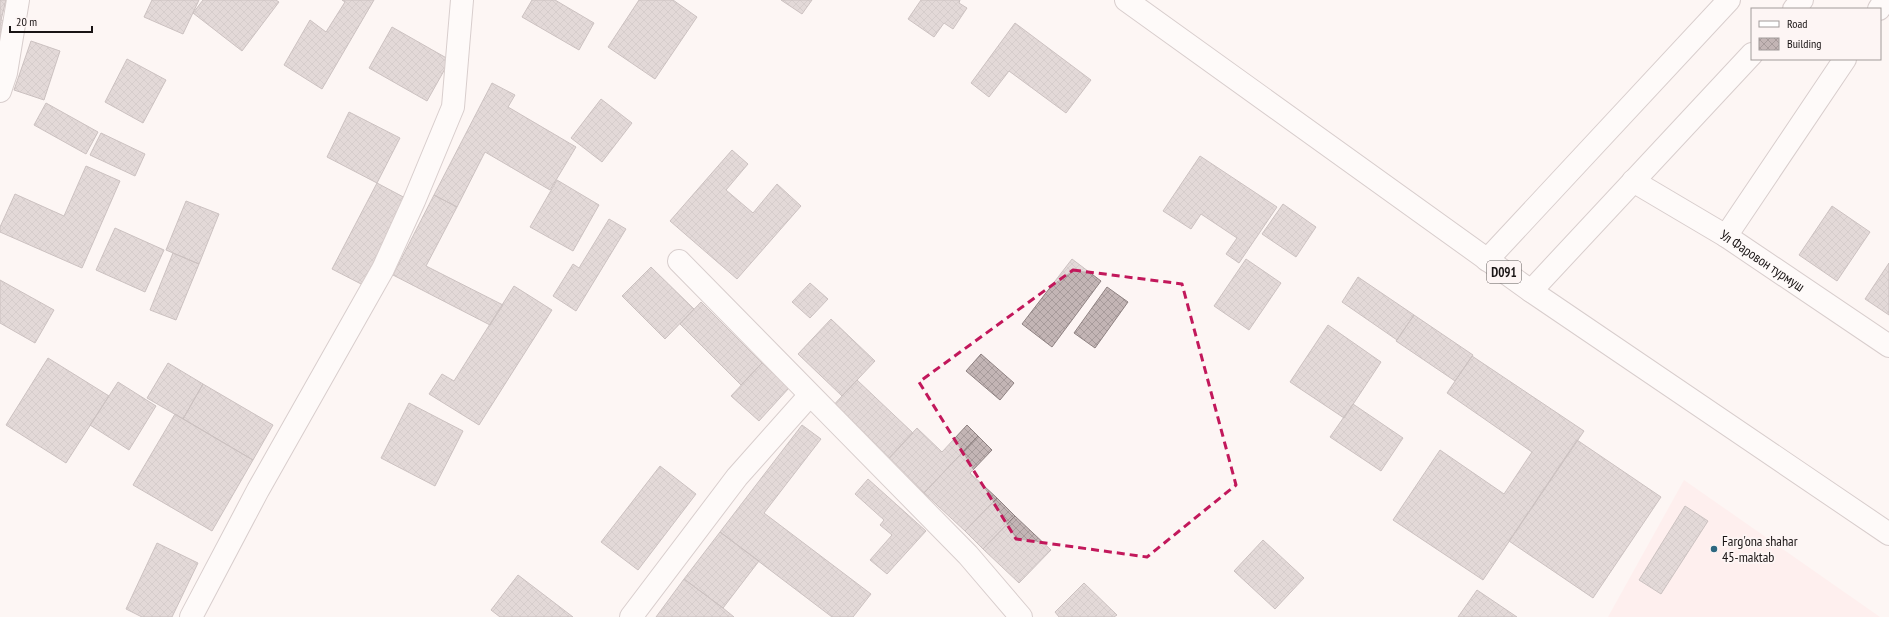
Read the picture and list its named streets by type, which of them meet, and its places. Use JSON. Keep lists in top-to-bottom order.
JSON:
{
  "streets": {
    "street": ["Ул Фаровон турмуш", "D091"]
  },
  "places": ["Farg'ona shahar 45-maktab"],
  "legend": ["Road", "Building"],
  "scale_bar": "20 m"
}
